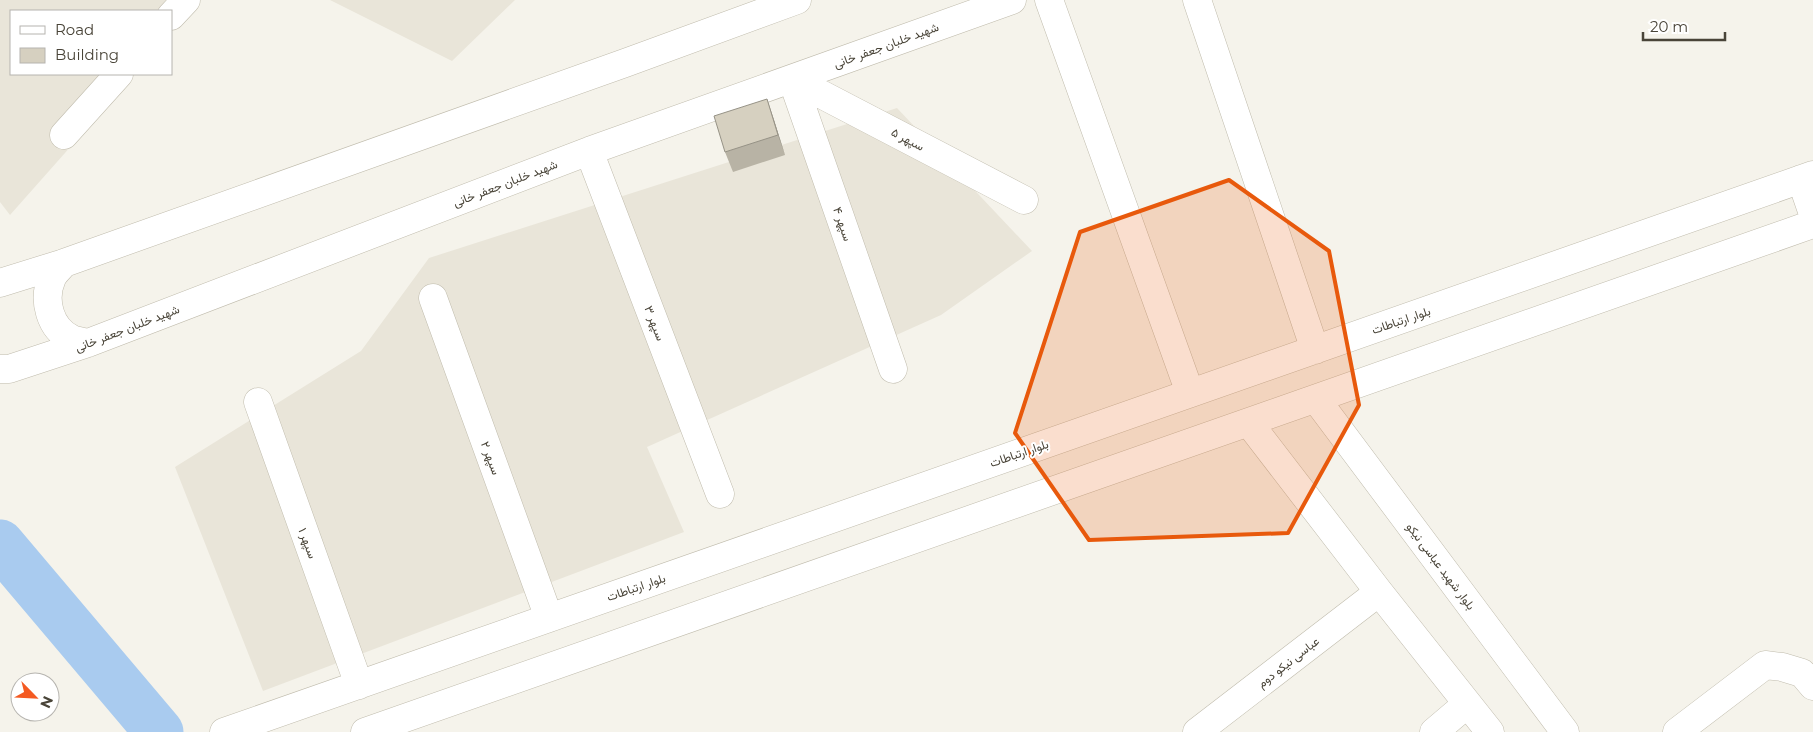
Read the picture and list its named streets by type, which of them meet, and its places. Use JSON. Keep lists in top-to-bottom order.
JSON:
{
  "streets": {
    "street": [
      "شهید خلبان جعفر خانی",
      "سپهر ۵",
      "سپهر ۴",
      "بلوار ارتباطات",
      "سپهر ۳",
      "سپهر ۲",
      "سپهر ۱",
      "بلوار شهید عباسی نیکو",
      "عباسی نیکو دوم"
    ]
  },
  "crossings": [
    ["شهید خلبان جعفر خانی", "سپهر ۵"],
    ["شهید خلبان جعفر خانی", "سپهر ۴"],
    ["شهید خلبان جعفر خانی", "سپهر ۳"],
    ["سپهر ۵", "سپهر ۴"],
    ["بلوار ارتباطات", "سپهر ۲"],
    ["بلوار ارتباطات", "سپهر ۱"]
  ],
  "legend": ["Road", "Building"],
  "scale_bar": "20 m",
  "north": "bottom right"
}
